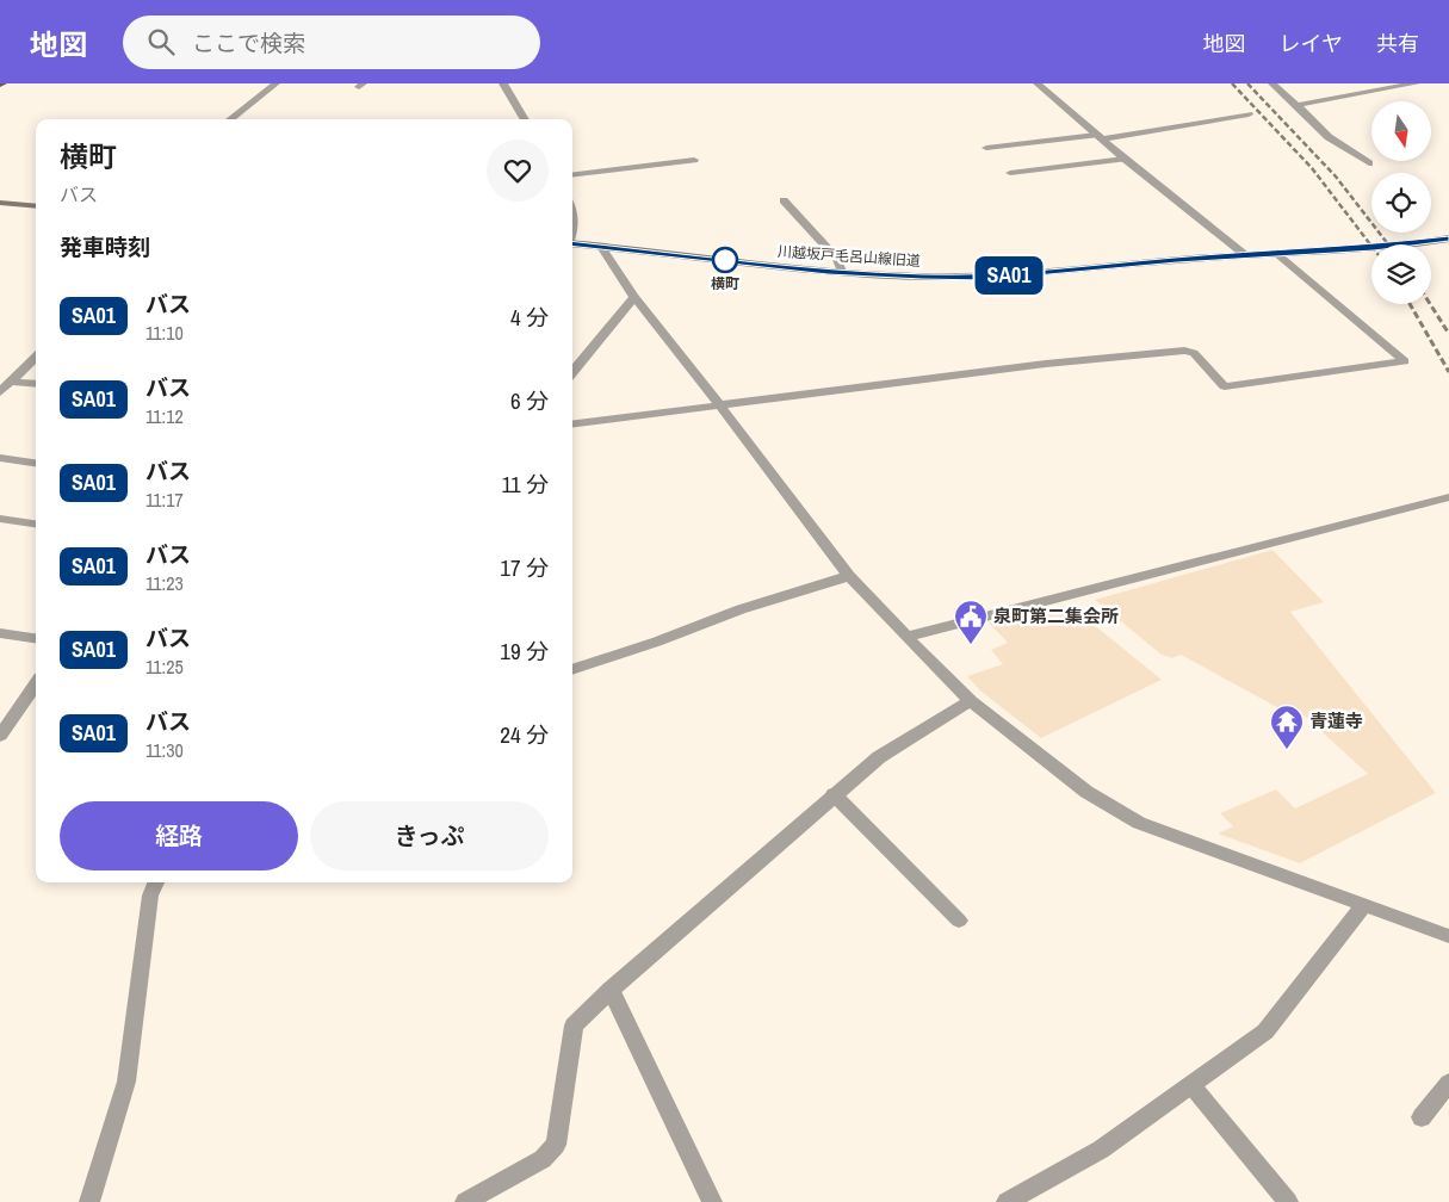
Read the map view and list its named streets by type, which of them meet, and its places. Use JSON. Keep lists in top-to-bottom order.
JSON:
{
  "streets": {
    "street": ["川越坂戸毛呂山線旧道"]
  },
  "places": {
    "other": ["横町"],
    "public building": ["泉町第二集会所"],
    "temple": ["青蓮寺"]
  },
  "lines": ["bus line SA01"],
  "north": "bottom",
  "page": {
    "header": "地図",
    "search": "ここで検索",
    "nav": ["地図", "レイヤ", "共有"],
    "on_map": "SA01",
    "heading": [
      ["横町", "バス"],
      "発車時刻"
    ],
    "list": [
      {
        "mark": "SA01",
        "name": "バス",
        "note": "11:10",
        "value": "4 分"
      },
      {
        "mark": "SA01",
        "name": "バス",
        "note": "11:12",
        "value": "6 分"
      },
      {
        "mark": "SA01",
        "name": "バス",
        "note": "11:17",
        "value": "11 分"
      },
      {
        "mark": "SA01",
        "name": "バス",
        "note": "11:23",
        "value": "17 分"
      },
      {
        "mark": "SA01",
        "name": "バス",
        "note": "11:25",
        "value": "19 分"
      },
      {
        "mark": "SA01",
        "name": "バス",
        "note": "11:30",
        "value": "24 分"
      }
    ],
    "buttons": ["経路", "きっぷ"]
  }
}
